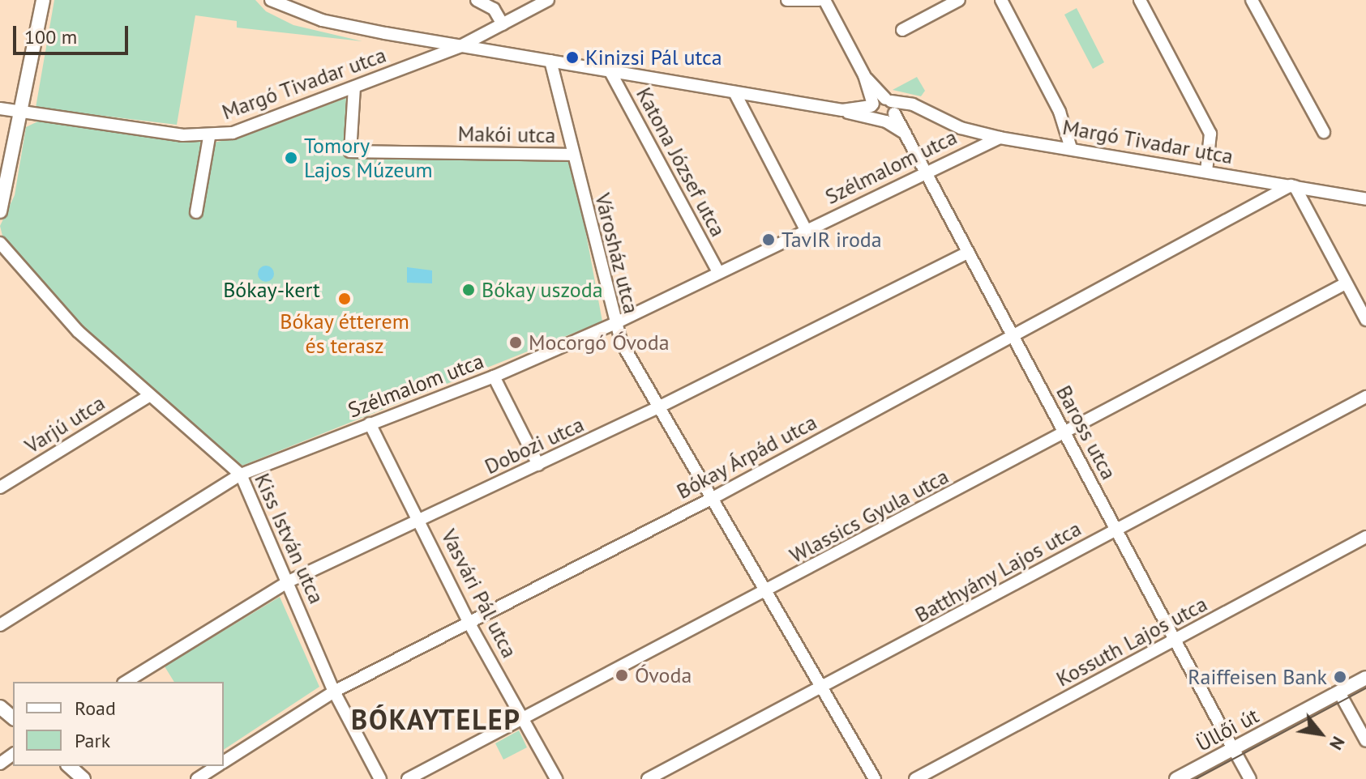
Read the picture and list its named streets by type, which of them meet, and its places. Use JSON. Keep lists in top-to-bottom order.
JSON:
{
  "streets": {
    "main road": ["Üllői út"],
    "street": [
      "Margó Tivadar utca",
      "Makói utca",
      "Katona József utca",
      "Szélmalom utca",
      "Városház utca",
      "Varjú utca",
      "Baross utca",
      "Dobozi utca",
      "Bókay Árpád utca",
      "Wlassics Gyula utca",
      "Kiss István utca",
      "Batthyány Lajos utca",
      "Vasvári Pál utca",
      "Kossuth Lajos utca"
    ]
  },
  "crossings": [
    ["Margó Tivadar utca", "Makói utca"],
    ["Margó Tivadar utca", "Katona József utca"],
    ["Margó Tivadar utca", "Szélmalom utca"],
    ["Margó Tivadar utca", "Városház utca"],
    ["Margó Tivadar utca", "Baross utca"],
    ["Margó Tivadar utca", "Bókay Árpád utca"],
    ["Makói utca", "Városház utca"],
    ["Katona József utca", "Szélmalom utca"],
    ["Szélmalom utca", "Városház utca"],
    ["Szélmalom utca", "Baross utca"],
    ["Szélmalom utca", "Kiss István utca"],
    ["Szélmalom utca", "Vasvári Pál utca"],
    ["Városház utca", "Dobozi utca"],
    ["Városház utca", "Bókay Árpád utca"],
    ["Városház utca", "Wlassics Gyula utca"],
    ["Városház utca", "Batthyány Lajos utca"],
    ["Varjú utca", "Kiss István utca"],
    ["Baross utca", "Dobozi utca"],
    ["Baross utca", "Bókay Árpád utca"],
    ["Baross utca", "Wlassics Gyula utca"],
    ["Baross utca", "Batthyány Lajos utca"],
    ["Baross utca", "Kossuth Lajos utca"],
    ["Baross utca", "Üllői út"],
    ["Dobozi utca", "Kiss István utca"],
    ["Dobozi utca", "Vasvári Pál utca"],
    ["Bókay Árpád utca", "Kiss István utca"],
    ["Bókay Árpád utca", "Vasvári Pál utca"],
    ["Wlassics Gyula utca", "Vasvári Pál utca"]
  ],
  "districts": ["BÓKAYTELEP"],
  "parks": ["Bókay-kert"],
  "places": [
    "Kinizsi Pál utca",
    "Tomory Lajos Múzeum",
    "TavIR iroda",
    "Bókay uszoda",
    "Bókay étterem és terasz",
    "Mocorgó Óvoda",
    "Óvoda",
    "Raiffeisen Bank"
  ],
  "legend": ["Road", "Park"],
  "scale_bar": "100 m",
  "north": "bottom right"
}
